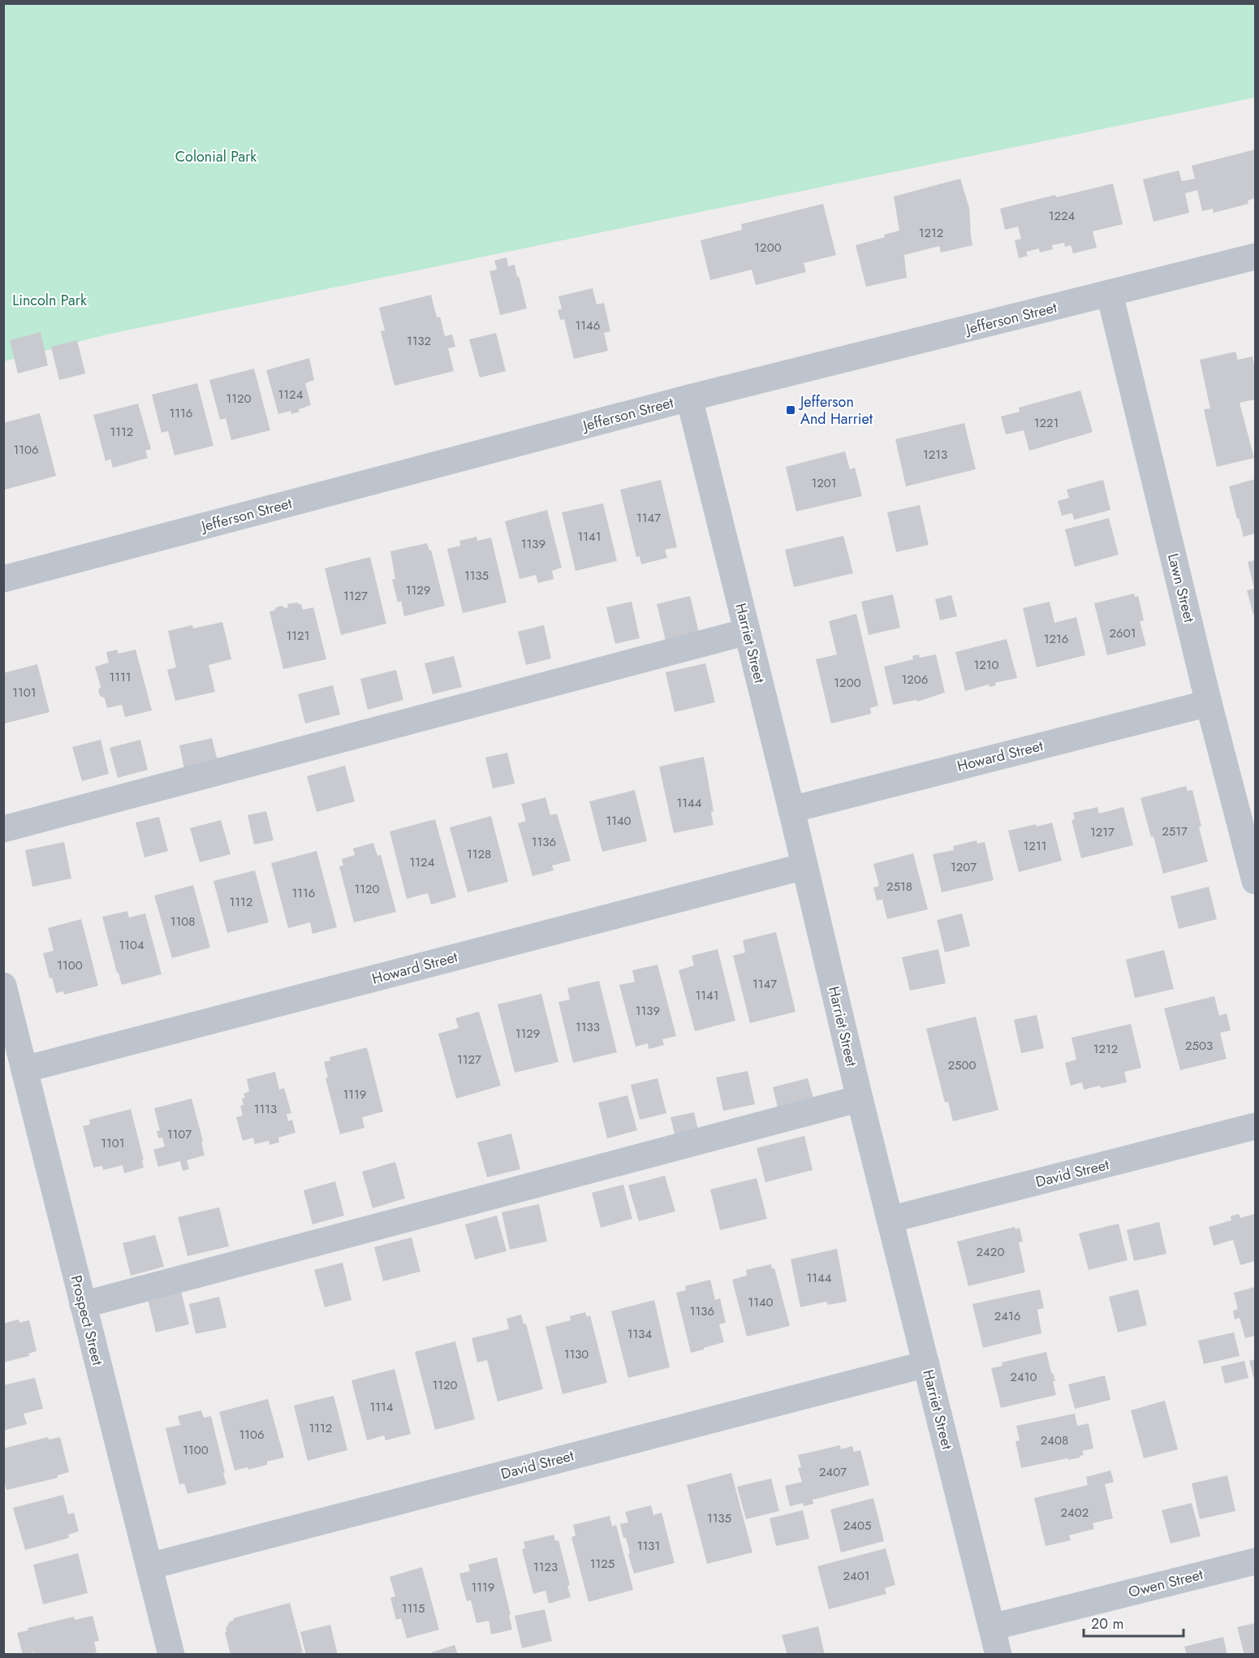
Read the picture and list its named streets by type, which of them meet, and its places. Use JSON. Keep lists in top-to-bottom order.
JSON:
{
  "streets": {
    "street": [
      "Jefferson Street",
      "Lawn Street",
      "Harriet Street",
      "Howard Street",
      "David Street",
      "Prospect Street",
      "Owen Street"
    ]
  },
  "crossings": [
    ["Jefferson Street", "Lawn Street"],
    ["Jefferson Street", "Harriet Street"],
    ["Lawn Street", "Howard Street"],
    ["Harriet Street", "Howard Street"],
    ["Harriet Street", "David Street"],
    ["Harriet Street", "Owen Street"],
    ["Howard Street", "Prospect Street"],
    ["David Street", "Prospect Street"]
  ],
  "parks": ["Colonial Park", "Lincoln Park"],
  "places": {
    "transit": ["Jefferson And Harriet"]
  },
  "house_numbers": [
    "1224",
    "1212",
    "1200",
    "1146",
    "1132",
    "1124",
    "1120",
    "1116",
    "1221",
    "1112",
    "1106",
    "1213",
    "1201",
    "1147",
    "1141",
    "1139",
    "1135",
    "1129",
    "1127",
    "2601",
    "1121",
    "1216",
    "1210",
    "1111",
    "1206",
    "1200",
    "1101",
    "1144",
    "1140",
    "2517",
    "1217",
    "1136",
    "1211",
    "1128",
    "1124",
    "1207",
    "2518",
    "1120",
    "1116",
    "1112",
    "1108",
    "1104",
    "1100",
    "1147",
    "1141",
    "1139",
    "1133",
    "1129",
    "2503",
    "1212",
    "1127",
    "2500",
    "1119",
    "1113",
    "1107",
    "1101",
    "2420",
    "1144",
    "1140",
    "1136",
    "2416",
    "1134",
    "1130",
    "2410",
    "1120",
    "1114",
    "1112",
    "1106",
    "2408",
    "1100",
    "2407",
    "2402",
    "1135",
    "2405",
    "1131",
    "1125",
    "1123",
    "2401",
    "1119",
    "1115"
  ],
  "scale_bar": "20 m"
}
